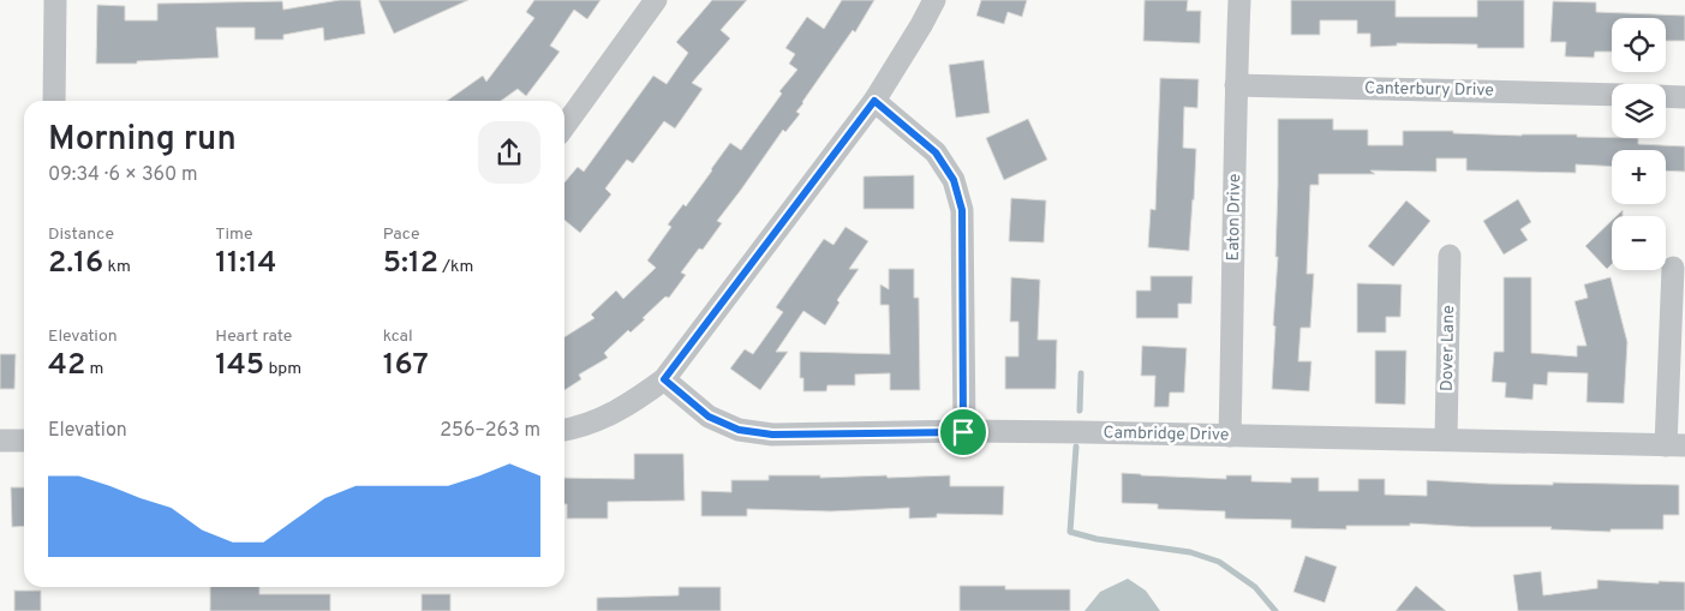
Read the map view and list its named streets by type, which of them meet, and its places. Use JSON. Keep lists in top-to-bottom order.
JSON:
{
  "streets": {
    "street": [
      "Canterbury Drive",
      "Eaton Drive",
      "Dover Lane",
      "Cambridge Drive"
    ]
  },
  "crossings": [
    ["Canterbury Drive", "Eaton Drive"],
    ["Eaton Drive", "Cambridge Drive"],
    ["Dover Lane", "Cambridge Drive"]
  ],
  "page": {
    "map_buttons": ["+", "−"],
    "heading": ["Morning run", "09:34 · 6 × 360 m"],
    "stats": [
      ["Distance", "2.16 km"],
      ["Time", "11:14"],
      ["Pace", "5:12 /km"],
      ["Elevation", "42 m"],
      ["Heart rate", "145 bpm"],
      ["kcal", "167"]
    ],
    "chart": ["Elevation", "256–263 m"]
  }
}
